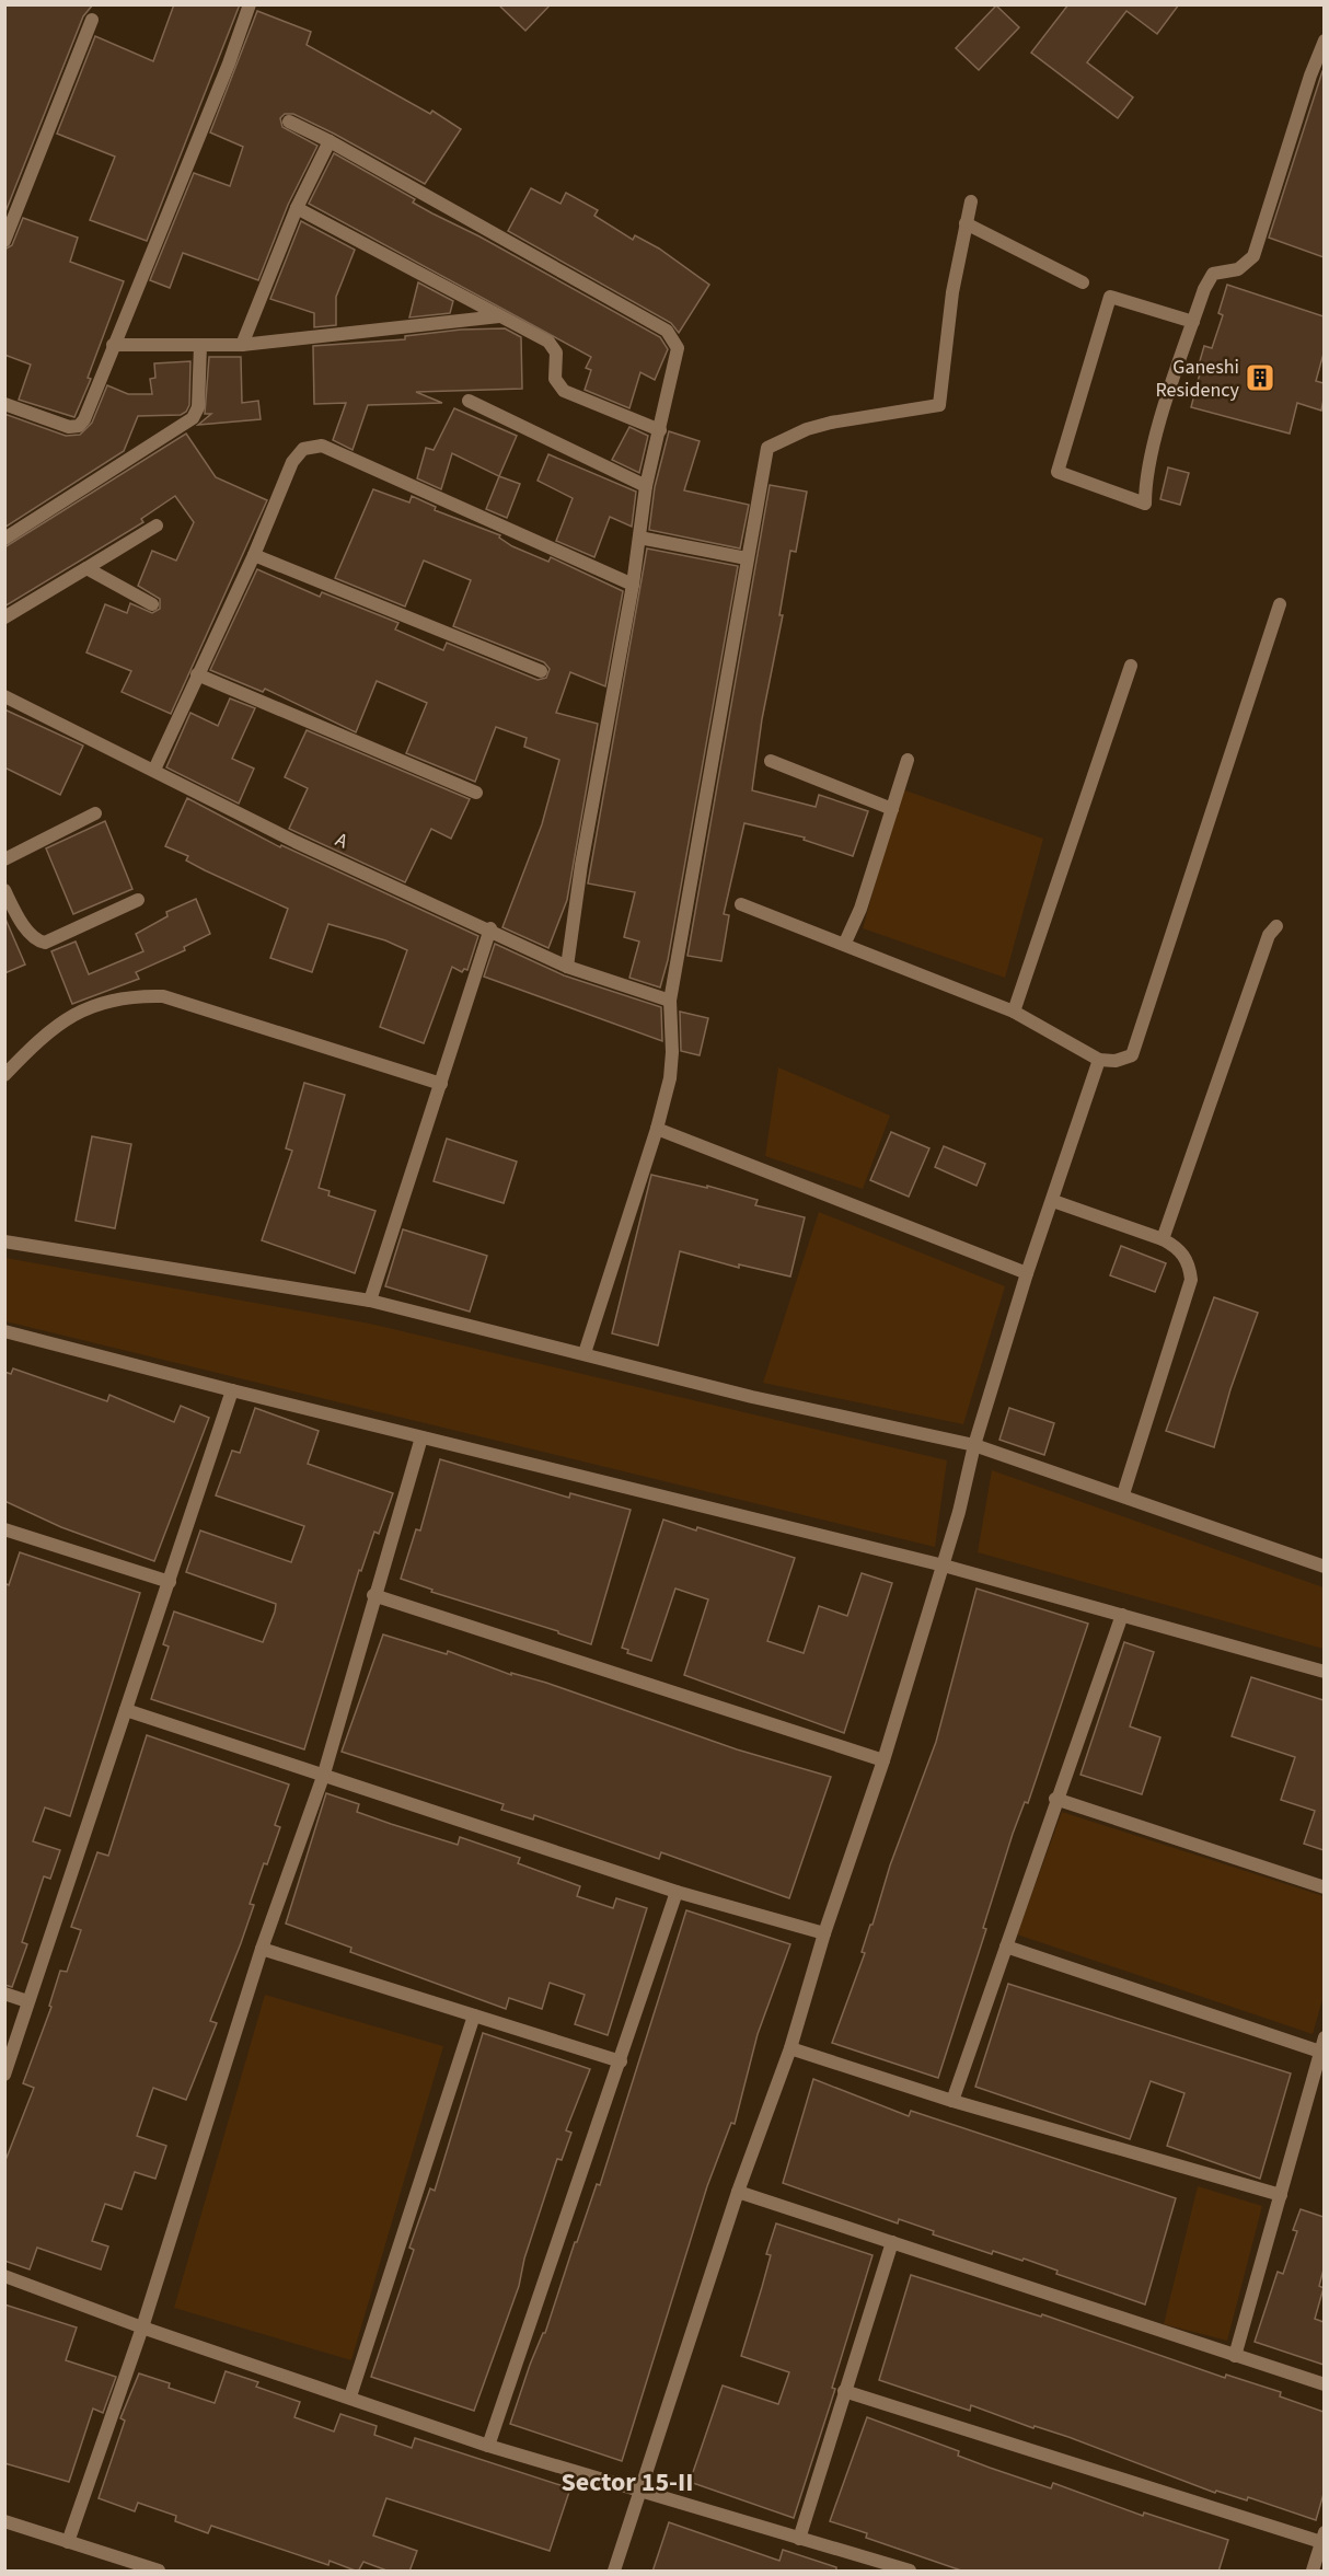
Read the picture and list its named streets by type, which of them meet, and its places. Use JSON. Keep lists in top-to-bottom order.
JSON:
{
  "streets": {
    "street": ["A"]
  },
  "districts": ["Sector 15-II"],
  "places": {
    "building": ["Ganeshi Residency"]
  }
}
